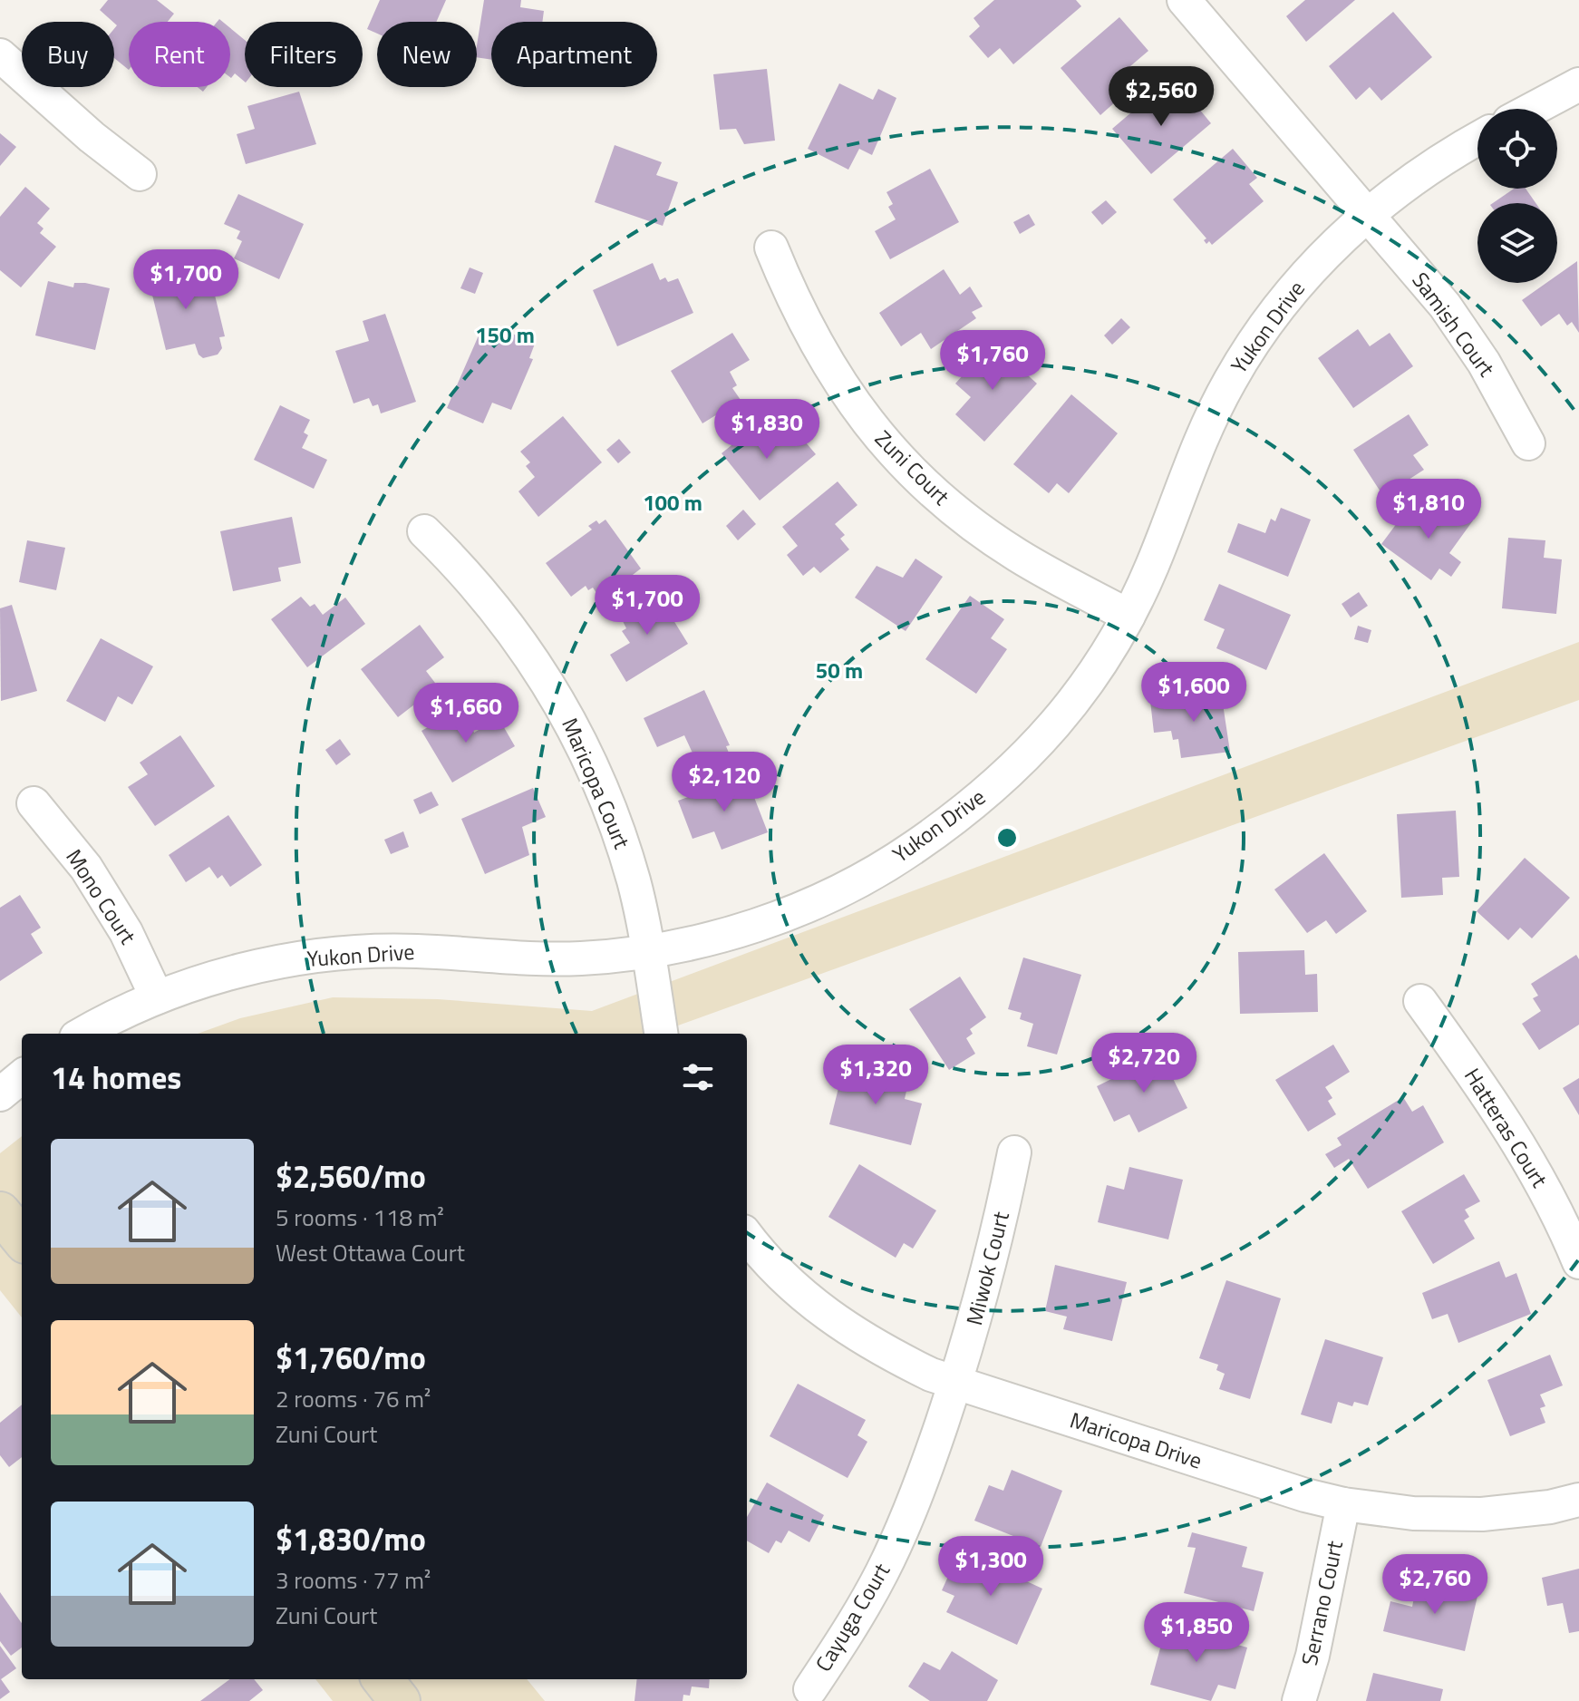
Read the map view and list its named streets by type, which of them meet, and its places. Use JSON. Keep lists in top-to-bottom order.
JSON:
{
  "streets": {
    "street": [
      "Samish Court",
      "Yukon Drive",
      "Zuni Court",
      "Maricopa Court",
      "Mono Court",
      "Hatteras Court",
      "Miwok Court",
      "Maricopa Drive",
      "Serrano Court",
      "Cayuga Court"
    ]
  },
  "crossings": [
    ["Samish Court", "Yukon Drive"],
    ["Yukon Drive", "Zuni Court"],
    ["Yukon Drive", "Maricopa Court"],
    ["Yukon Drive", "Mono Court"],
    ["Miwok Court", "Maricopa Drive"],
    ["Miwok Court", "Cayuga Court"],
    ["Maricopa Drive", "Serrano Court"],
    ["Maricopa Drive", "Cayuga Court"]
  ],
  "page": {
    "chip": [
      "Buy",
      "Rent",
      "Filters",
      "New",
      "Apartment"
    ],
    "price": [
      "$2,560",
      "$1,700",
      "$1,760",
      "$1,830",
      "$1,810",
      "$1,700",
      "$1,600",
      "$1,660",
      "$2,120",
      "$2,720",
      "$1,320",
      "$1,300",
      "$2,760",
      "$1,850"
    ],
    "heading": "14 homes",
    "list": [
      {
        "name": "$2,560/mo",
        "note": "5 rooms · 118 m² · West Ottawa Court"
      },
      {
        "name": "$1,760/mo",
        "note": "2 rooms · 76 m² · Zuni Court"
      },
      {
        "name": "$1,830/mo",
        "note": "3 rooms · 77 m² · Zuni Court"
      }
    ]
  },
  "rings": ["150 m", "100 m", "50 m"]
}
